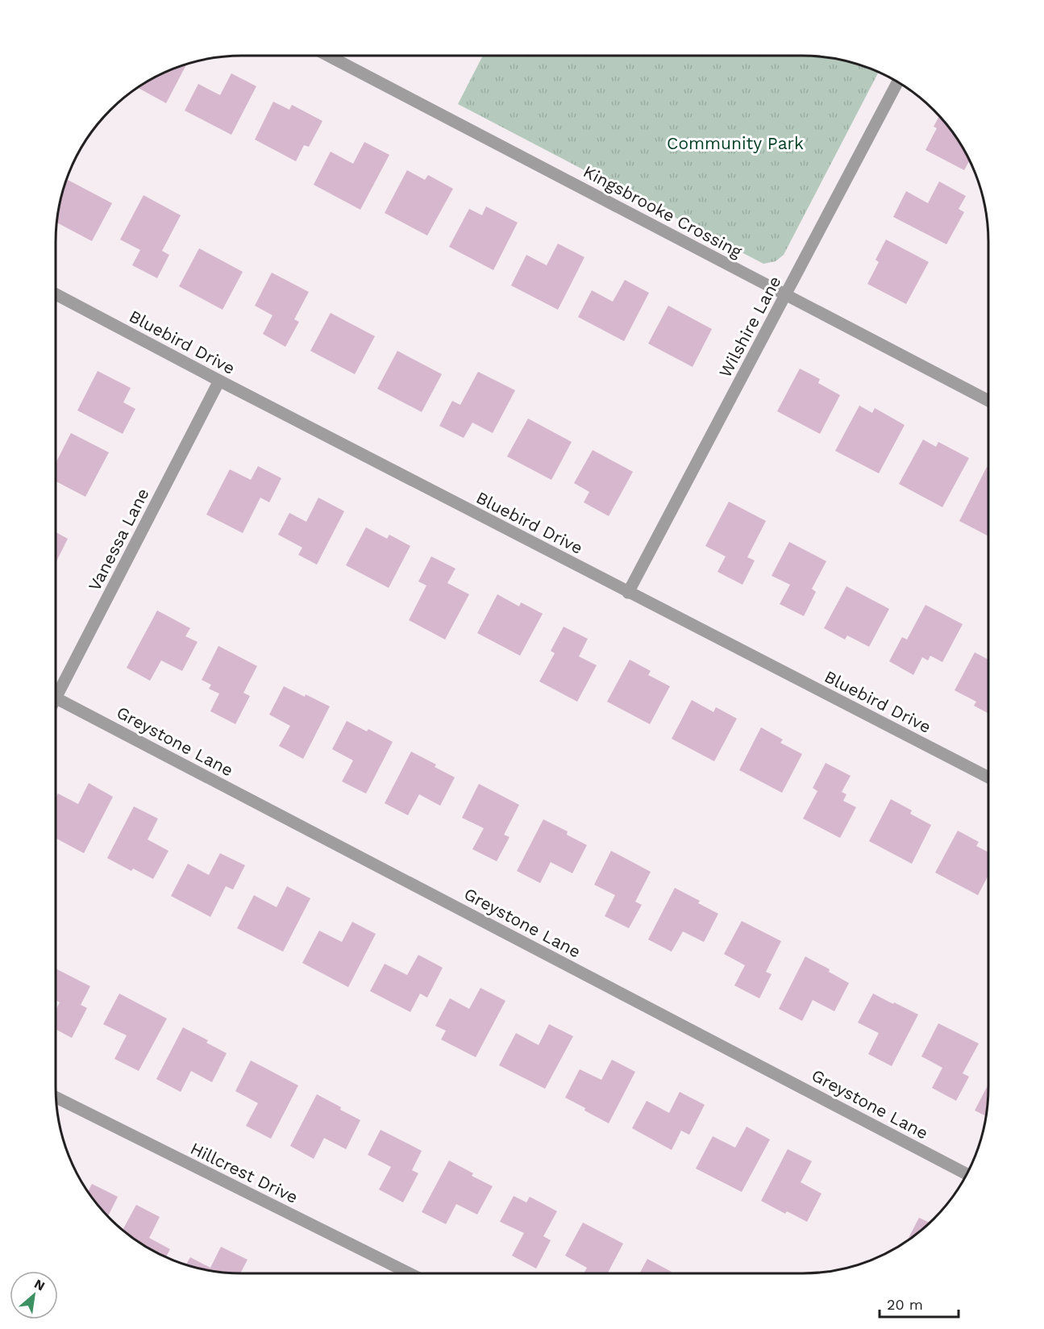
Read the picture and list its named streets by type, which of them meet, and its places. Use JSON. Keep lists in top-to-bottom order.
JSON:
{
  "streets": {
    "street": [
      "Kingsbrooke Crossing",
      "Wilshire Lane",
      "Bluebird Drive",
      "Vanessa Lane",
      "Greystone Lane",
      "Hillcrest Drive"
    ]
  },
  "crossings": [
    ["Kingsbrooke Crossing", "Wilshire Lane"],
    ["Wilshire Lane", "Bluebird Drive"],
    ["Bluebird Drive", "Vanessa Lane"],
    ["Vanessa Lane", "Greystone Lane"]
  ],
  "parks": ["Community Park"],
  "scale_bar": "20 m",
  "north": "top right"
}
